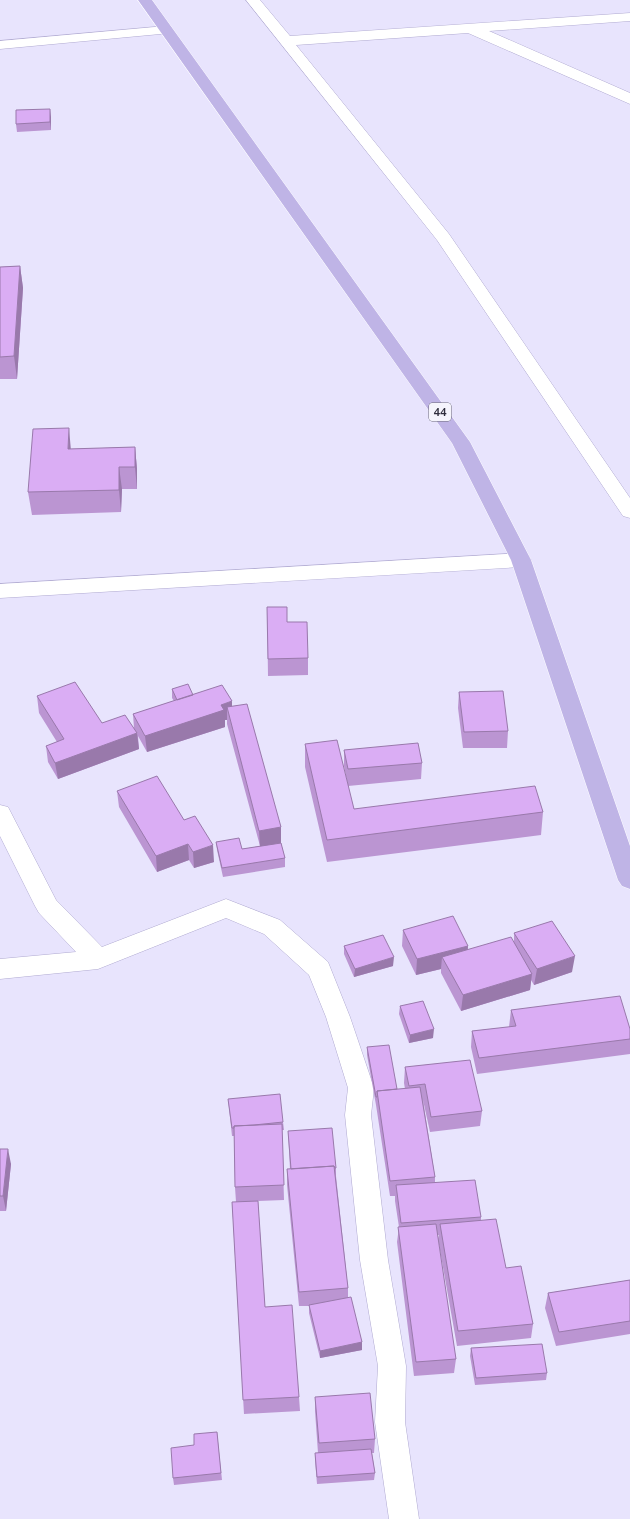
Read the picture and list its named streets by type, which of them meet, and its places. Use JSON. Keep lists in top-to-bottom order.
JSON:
{
  "streets": {
    "main road": ["44"]
  }
}
